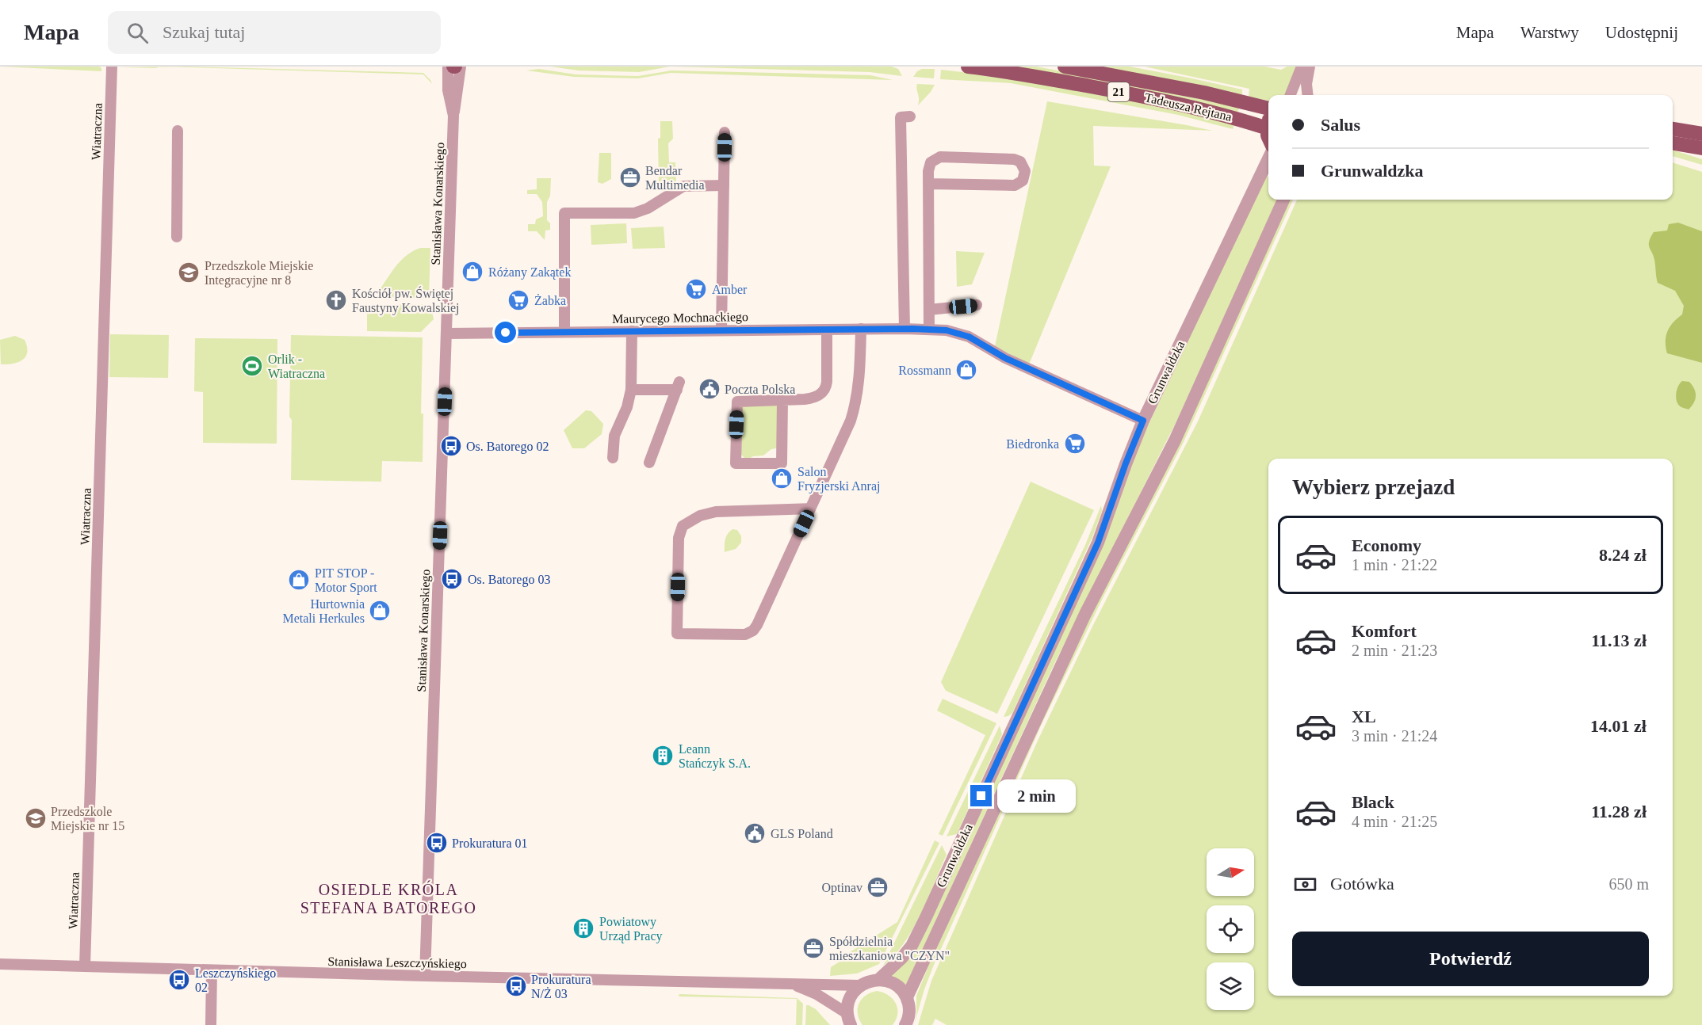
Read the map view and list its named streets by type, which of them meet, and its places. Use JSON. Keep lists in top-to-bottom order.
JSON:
{
  "streets": {
    "main road": ["21", "Tadeusza Rejtana"],
    "street": [
      "Wiatraczna",
      "Stanisława Konarskiego",
      "Maurycego Mochnackiego",
      "Grunwaldzka",
      "Stanisława Leszczyńskiego"
    ]
  },
  "crossings": [
    ["Wiatraczna", "Stanisława Leszczyńskiego"],
    ["Stanisława Konarskiego", "Maurycego Mochnackiego"],
    ["Stanisława Konarskiego", "Stanisława Leszczyńskiego"],
    ["Maurycego Mochnackiego", "Grunwaldzka"]
  ],
  "districts": ["OSIEDLE KRÓLA STEFANA BATOREGO"],
  "places": {
    "office": ["Bendar Multimedia", "Optinav", "Spółdzielnia mieszkaniowa \"CZYN\""],
    "shop": [
      "Różany Zakątek",
      "Rossmann",
      "Salon Fryzjerski Anraj",
      "PIT STOP - Motor Sport",
      "Hurtownia Metali Herkules"
    ],
    "school or university": ["Przedszkole Miejskie Integracyjne nr 8", "Przedszkole Miejskie nr 15"],
    "supermarket": ["Amber", "Żabka", "Biedronka"],
    "church": ["Kościół pw. Świętej Faustyny Kowalskiej"],
    "sports": ["Orlik - Wiatraczna"],
    "public building": ["Poczta Polska", "GLS Poland"],
    "bus stop": [
      "Os. Batorego 02",
      "Os. Batorego 03",
      "Prokuratura 01",
      "Leszczyńskiego 02",
      "Prokuratura N/Ż 03"
    ],
    "building": ["Leann Stańczyk S.A.", "Powiatowy Urząd Pracy"]
  },
  "north": "right",
  "page": {
    "header": "Mapa",
    "search": "Szukaj tutaj",
    "nav": ["Mapa", "Warstwy", "Udostępnij"],
    "banner": ["Salus", "Grunwaldzka"],
    "heading": "Wybierz przejazd",
    "list": [
      {
        "name": "Economy",
        "note": "1 min · 21:22",
        "value": "8.24 zł"
      },
      {
        "name": "Komfort",
        "note": "2 min · 21:23",
        "value": "11.13 zł"
      },
      {
        "name": "XL",
        "note": "3 min · 21:24",
        "value": "14.01 zł"
      },
      {
        "name": "Black",
        "note": "4 min · 21:25",
        "value": "11.28 zł"
      }
    ],
    "bubble": "2 min",
    "pay": ["Gotówka", "650 m"],
    "buttons": "Potwierdź"
  }
}
